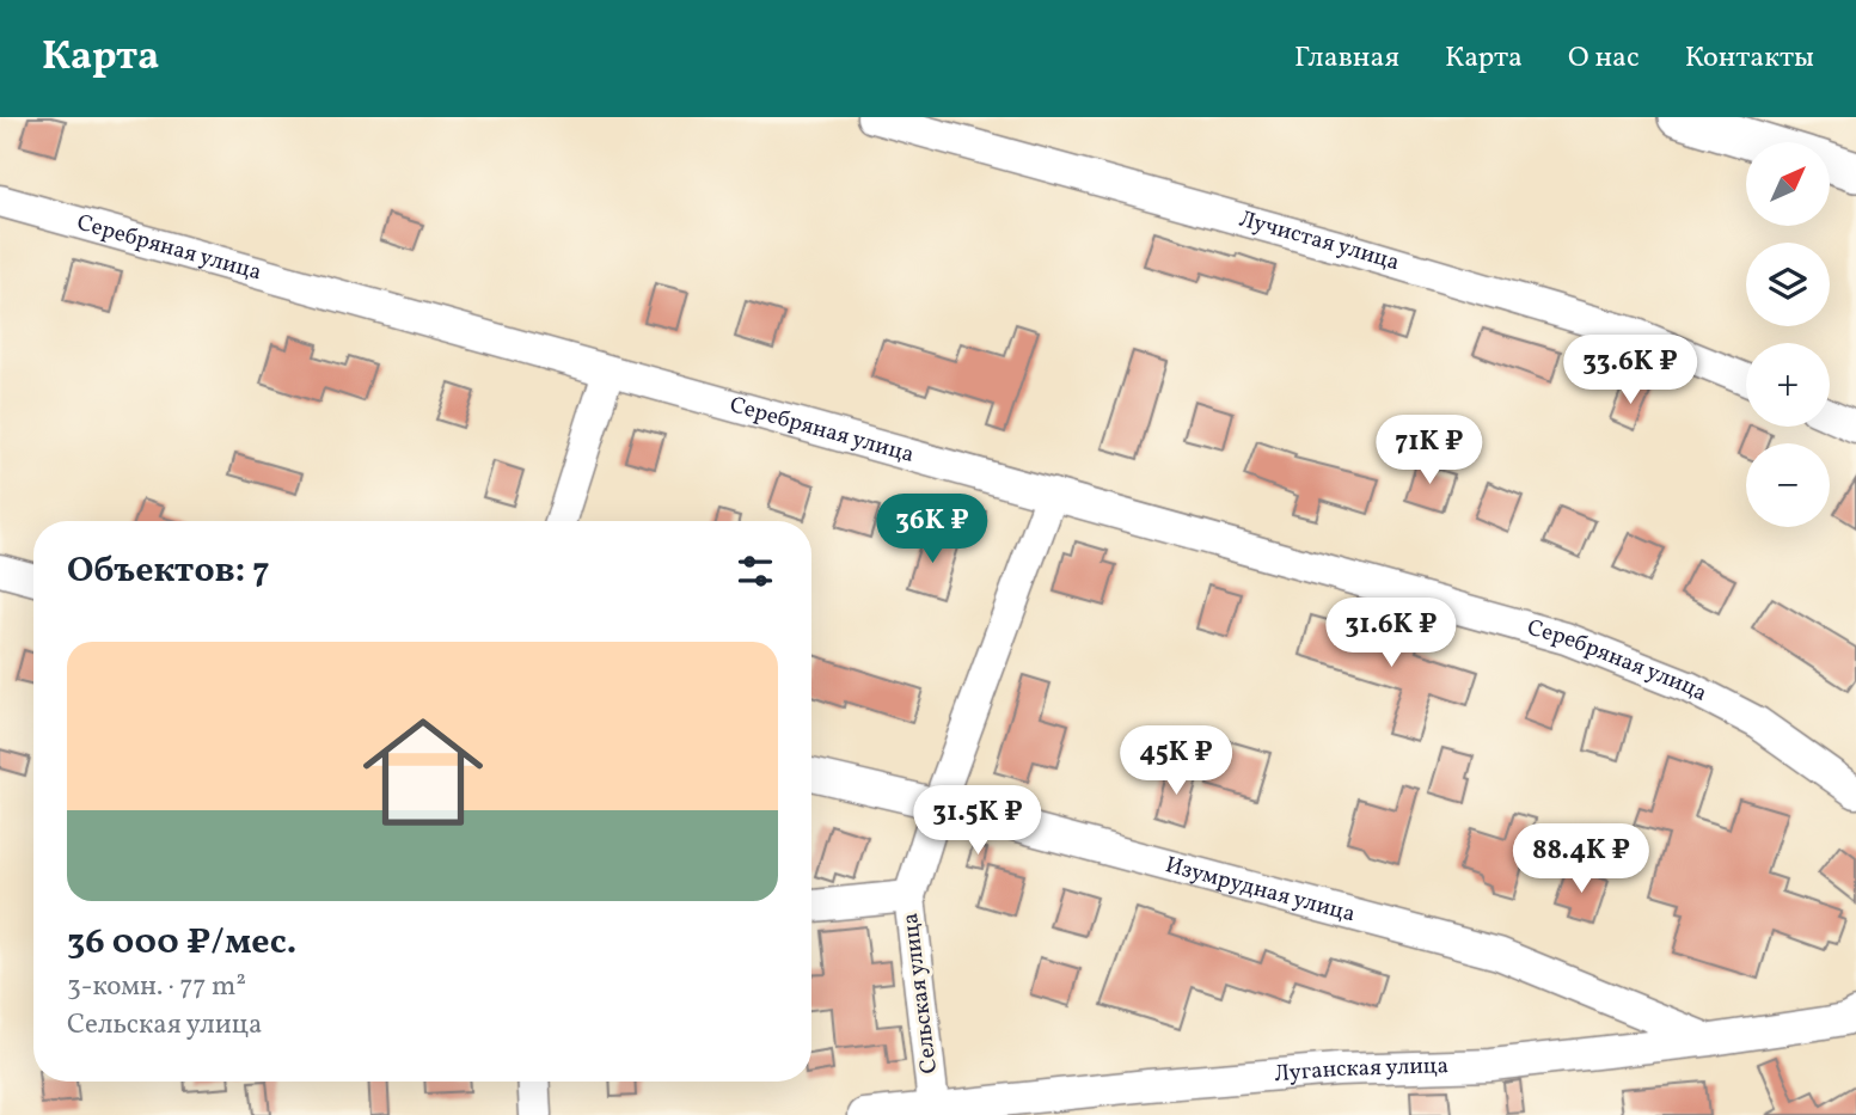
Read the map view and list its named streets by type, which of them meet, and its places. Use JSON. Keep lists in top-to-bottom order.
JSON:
{
  "streets": {
    "street": [
      "Лучистая улица",
      "Серебряная улица",
      "Изумрудная улица",
      "Сельская улица",
      "Луганская улица"
    ]
  },
  "crossings": [
    ["Серебряная улица", "Сельская улица"],
    ["Изумрудная улица", "Сельская улица"],
    ["Изумрудная улица", "Луганская улица"],
    ["Сельская улица", "Луганская улица"]
  ],
  "north": "top right",
  "page": {
    "header": "Карта",
    "nav": [
      "Главная",
      "Карта",
      "О нас",
      "Контакты"
    ],
    "map_buttons": ["+", "−"],
    "price": [
      "33.6K ₽",
      "71K ₽",
      "36K ₽",
      "31.6K ₽",
      "45K ₽",
      "31.5K ₽",
      "88.4K ₽"
    ],
    "heading": "Объектов: 7",
    "list": [
      {
        "name": "36 000 ₽/мес.",
        "note": "3-комн. · 77 m² · Сельская улица"
      }
    ]
  }
}
